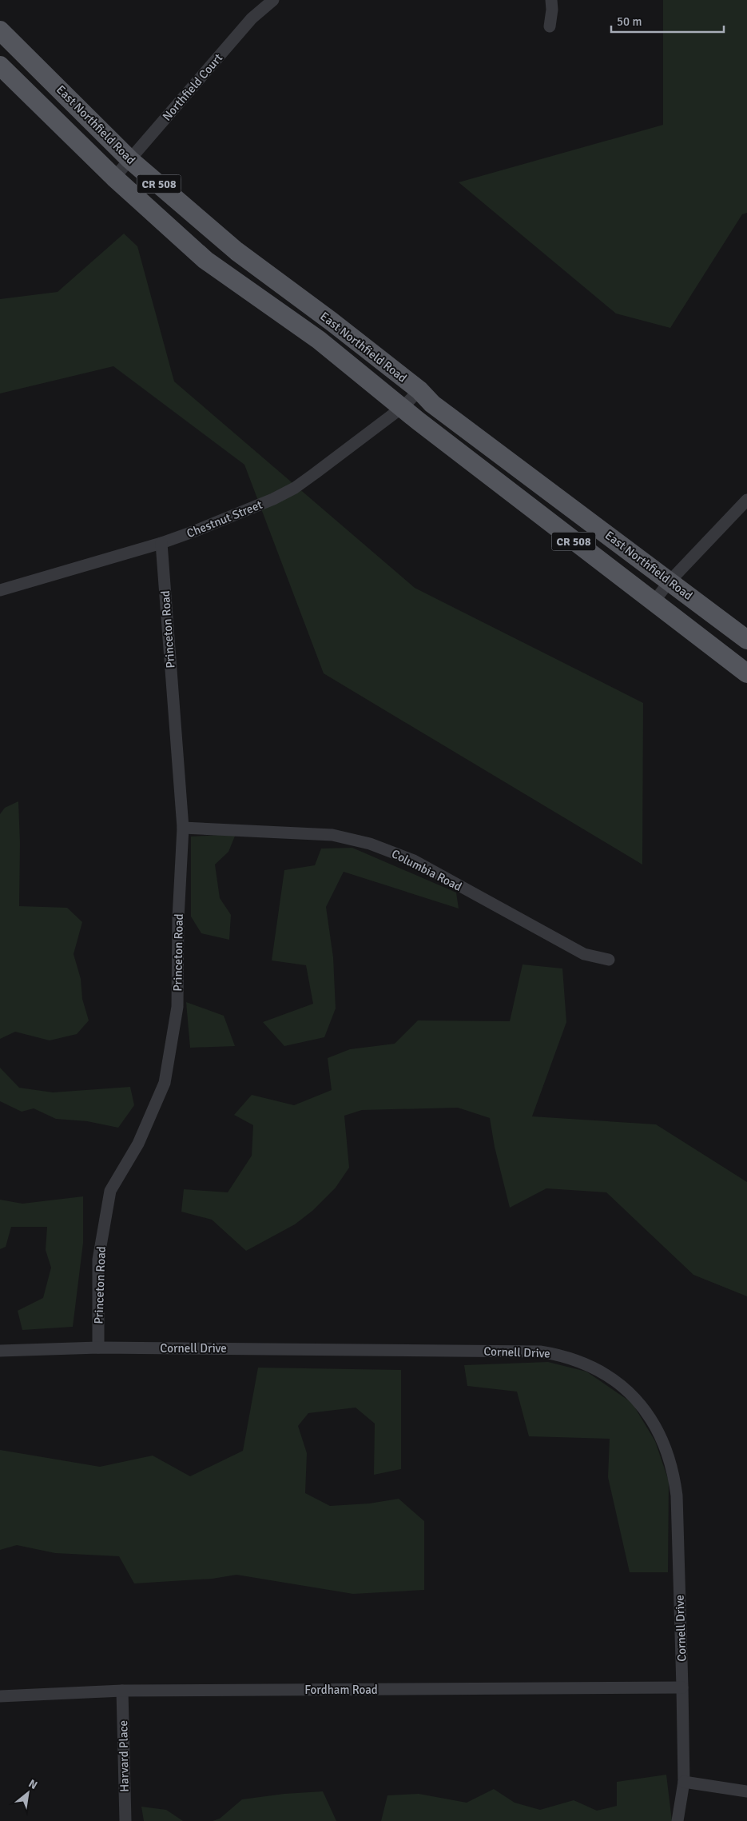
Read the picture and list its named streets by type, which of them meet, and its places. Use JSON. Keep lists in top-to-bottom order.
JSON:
{
  "streets": {
    "main road": ["East Northfield Road", "CR 508"],
    "street": [
      "Northfield Court",
      "Chestnut Street",
      "Princeton Road",
      "Columbia Road",
      "Cornell Drive",
      "Fordham Road",
      "Harvard Place"
    ]
  },
  "crossings": [
    ["Northfield Court", "East Northfield Road"],
    ["East Northfield Road", "Chestnut Street"],
    ["Chestnut Street", "Princeton Road"],
    ["Princeton Road", "Columbia Road"],
    ["Princeton Road", "Cornell Drive"],
    ["Cornell Drive", "Fordham Road"],
    ["Fordham Road", "Harvard Place"]
  ],
  "scale_bar": "50 m",
  "north": "top right"
}
